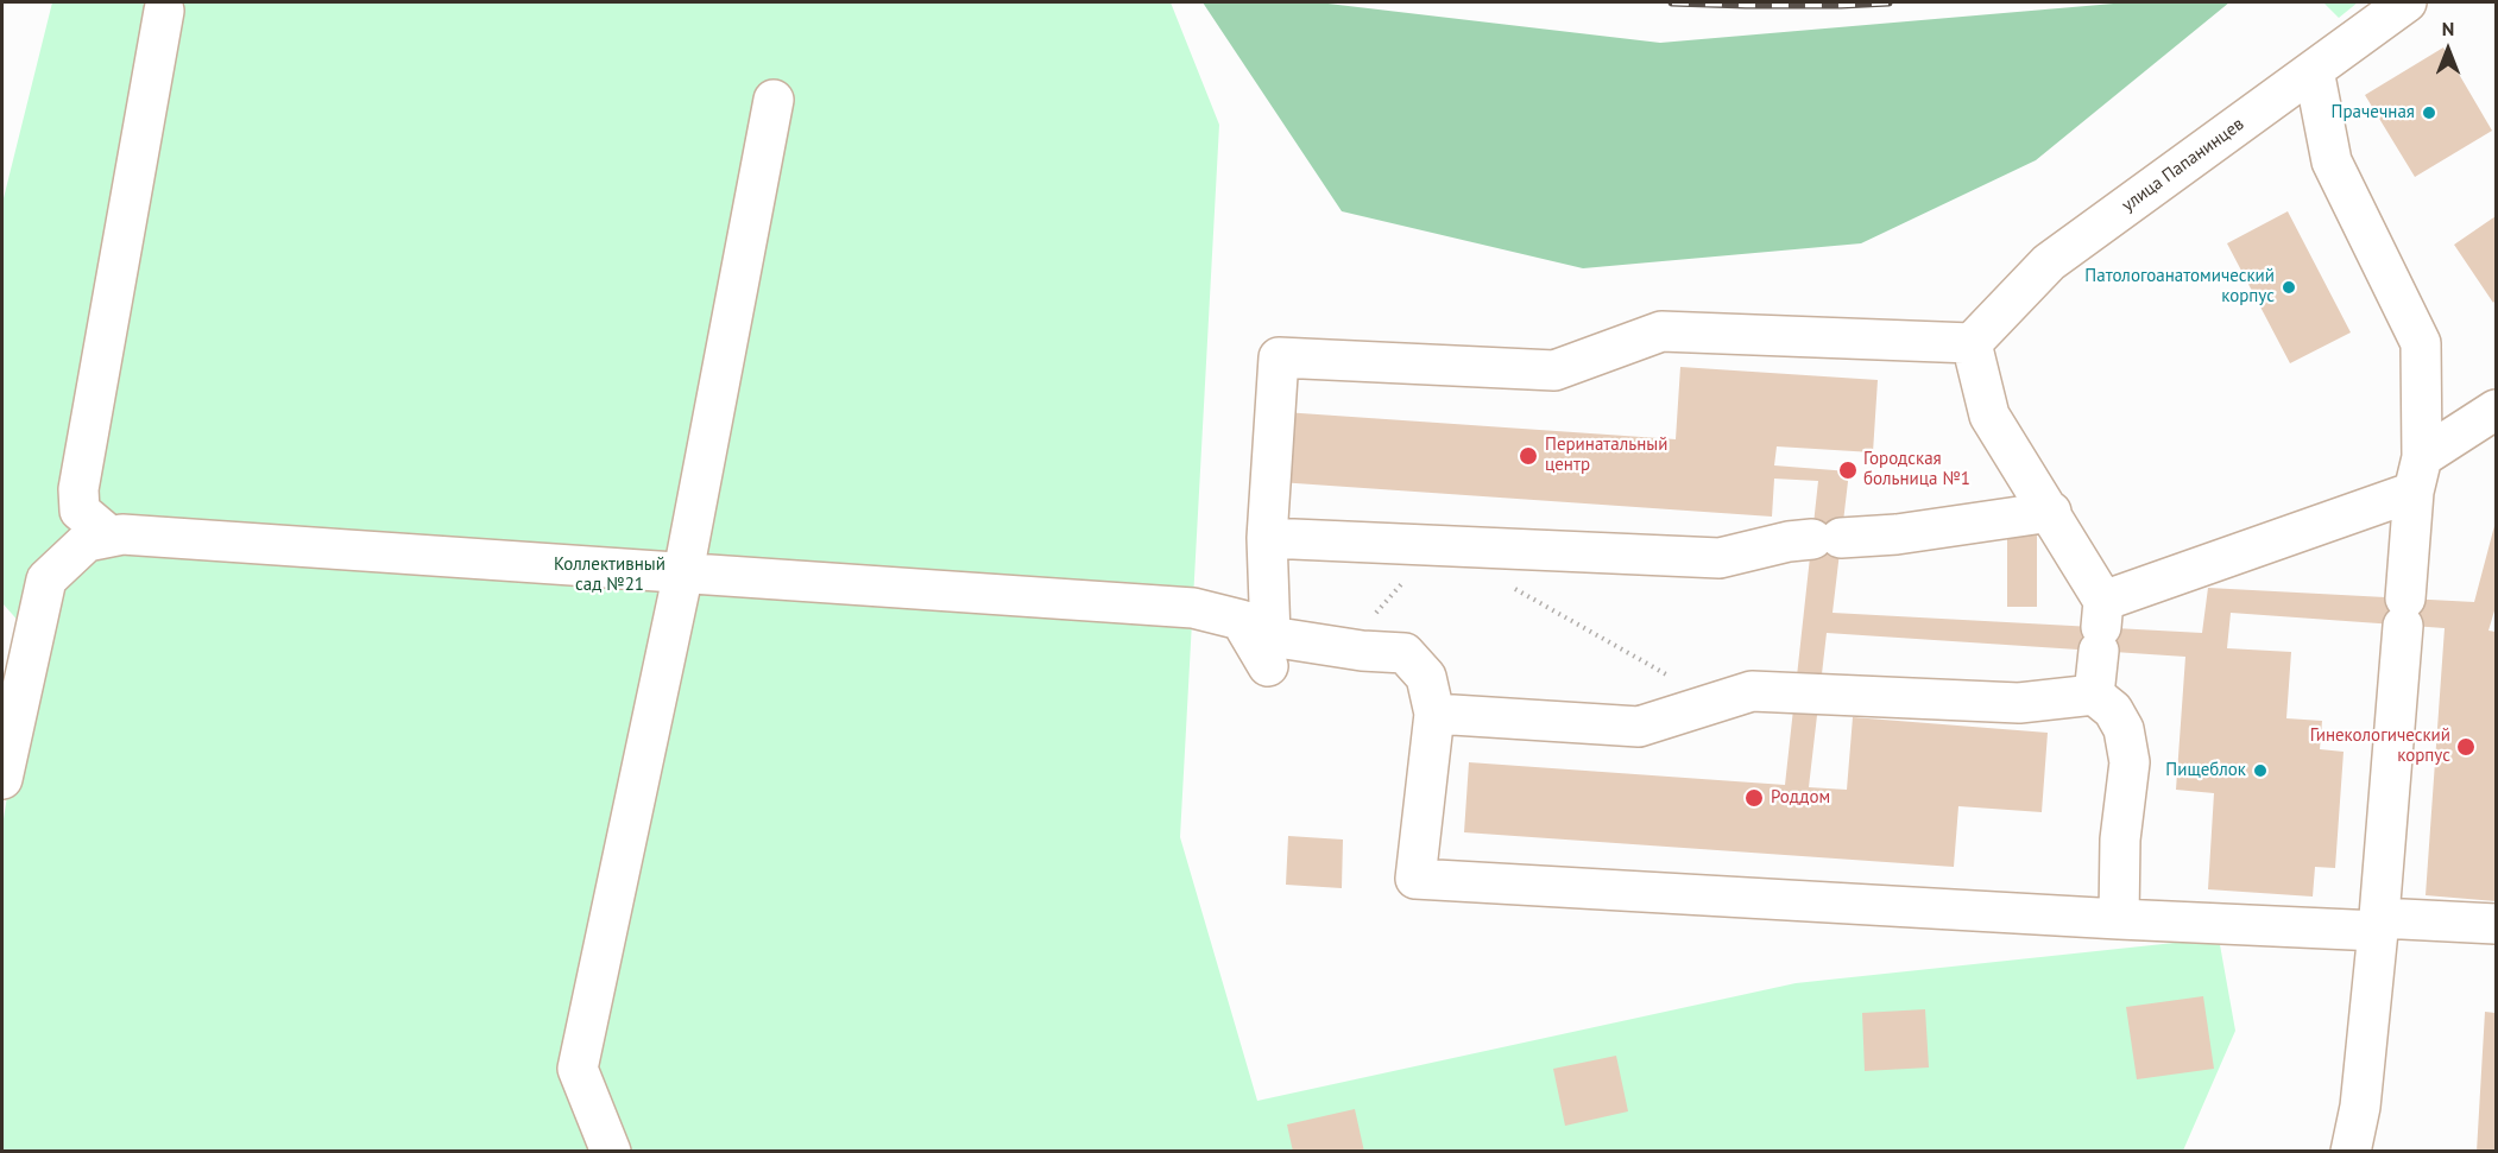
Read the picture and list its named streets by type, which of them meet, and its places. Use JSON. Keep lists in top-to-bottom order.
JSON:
{
  "streets": {
    "street": ["улица Папанинцев"]
  },
  "parks": ["Коллективный сад №21"],
  "places": [
    "Прачечная",
    "Патологоанатомический корпус",
    "Перинатальный центр",
    "Городская больница №1",
    "Гинекологический корпус",
    "Пищеблок",
    "Роддом"
  ],
  "north": "top"
}
